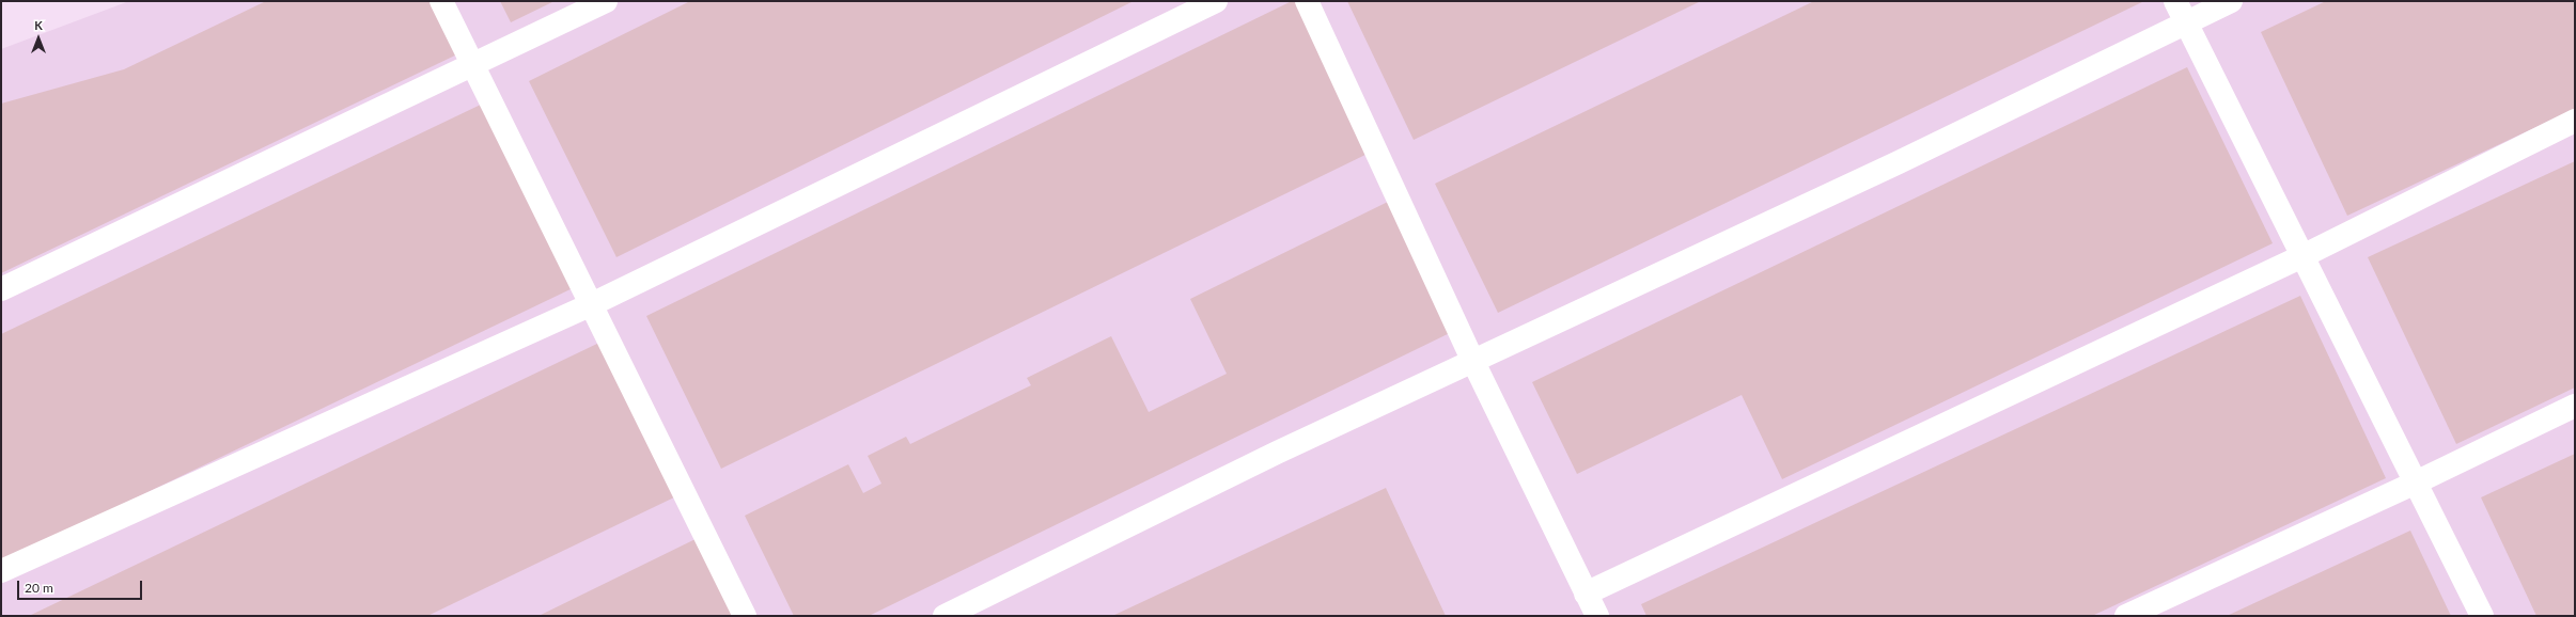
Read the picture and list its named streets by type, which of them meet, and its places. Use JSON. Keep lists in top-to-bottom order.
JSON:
{
  "scale_bar": "20 m",
  "north": "top"
}
